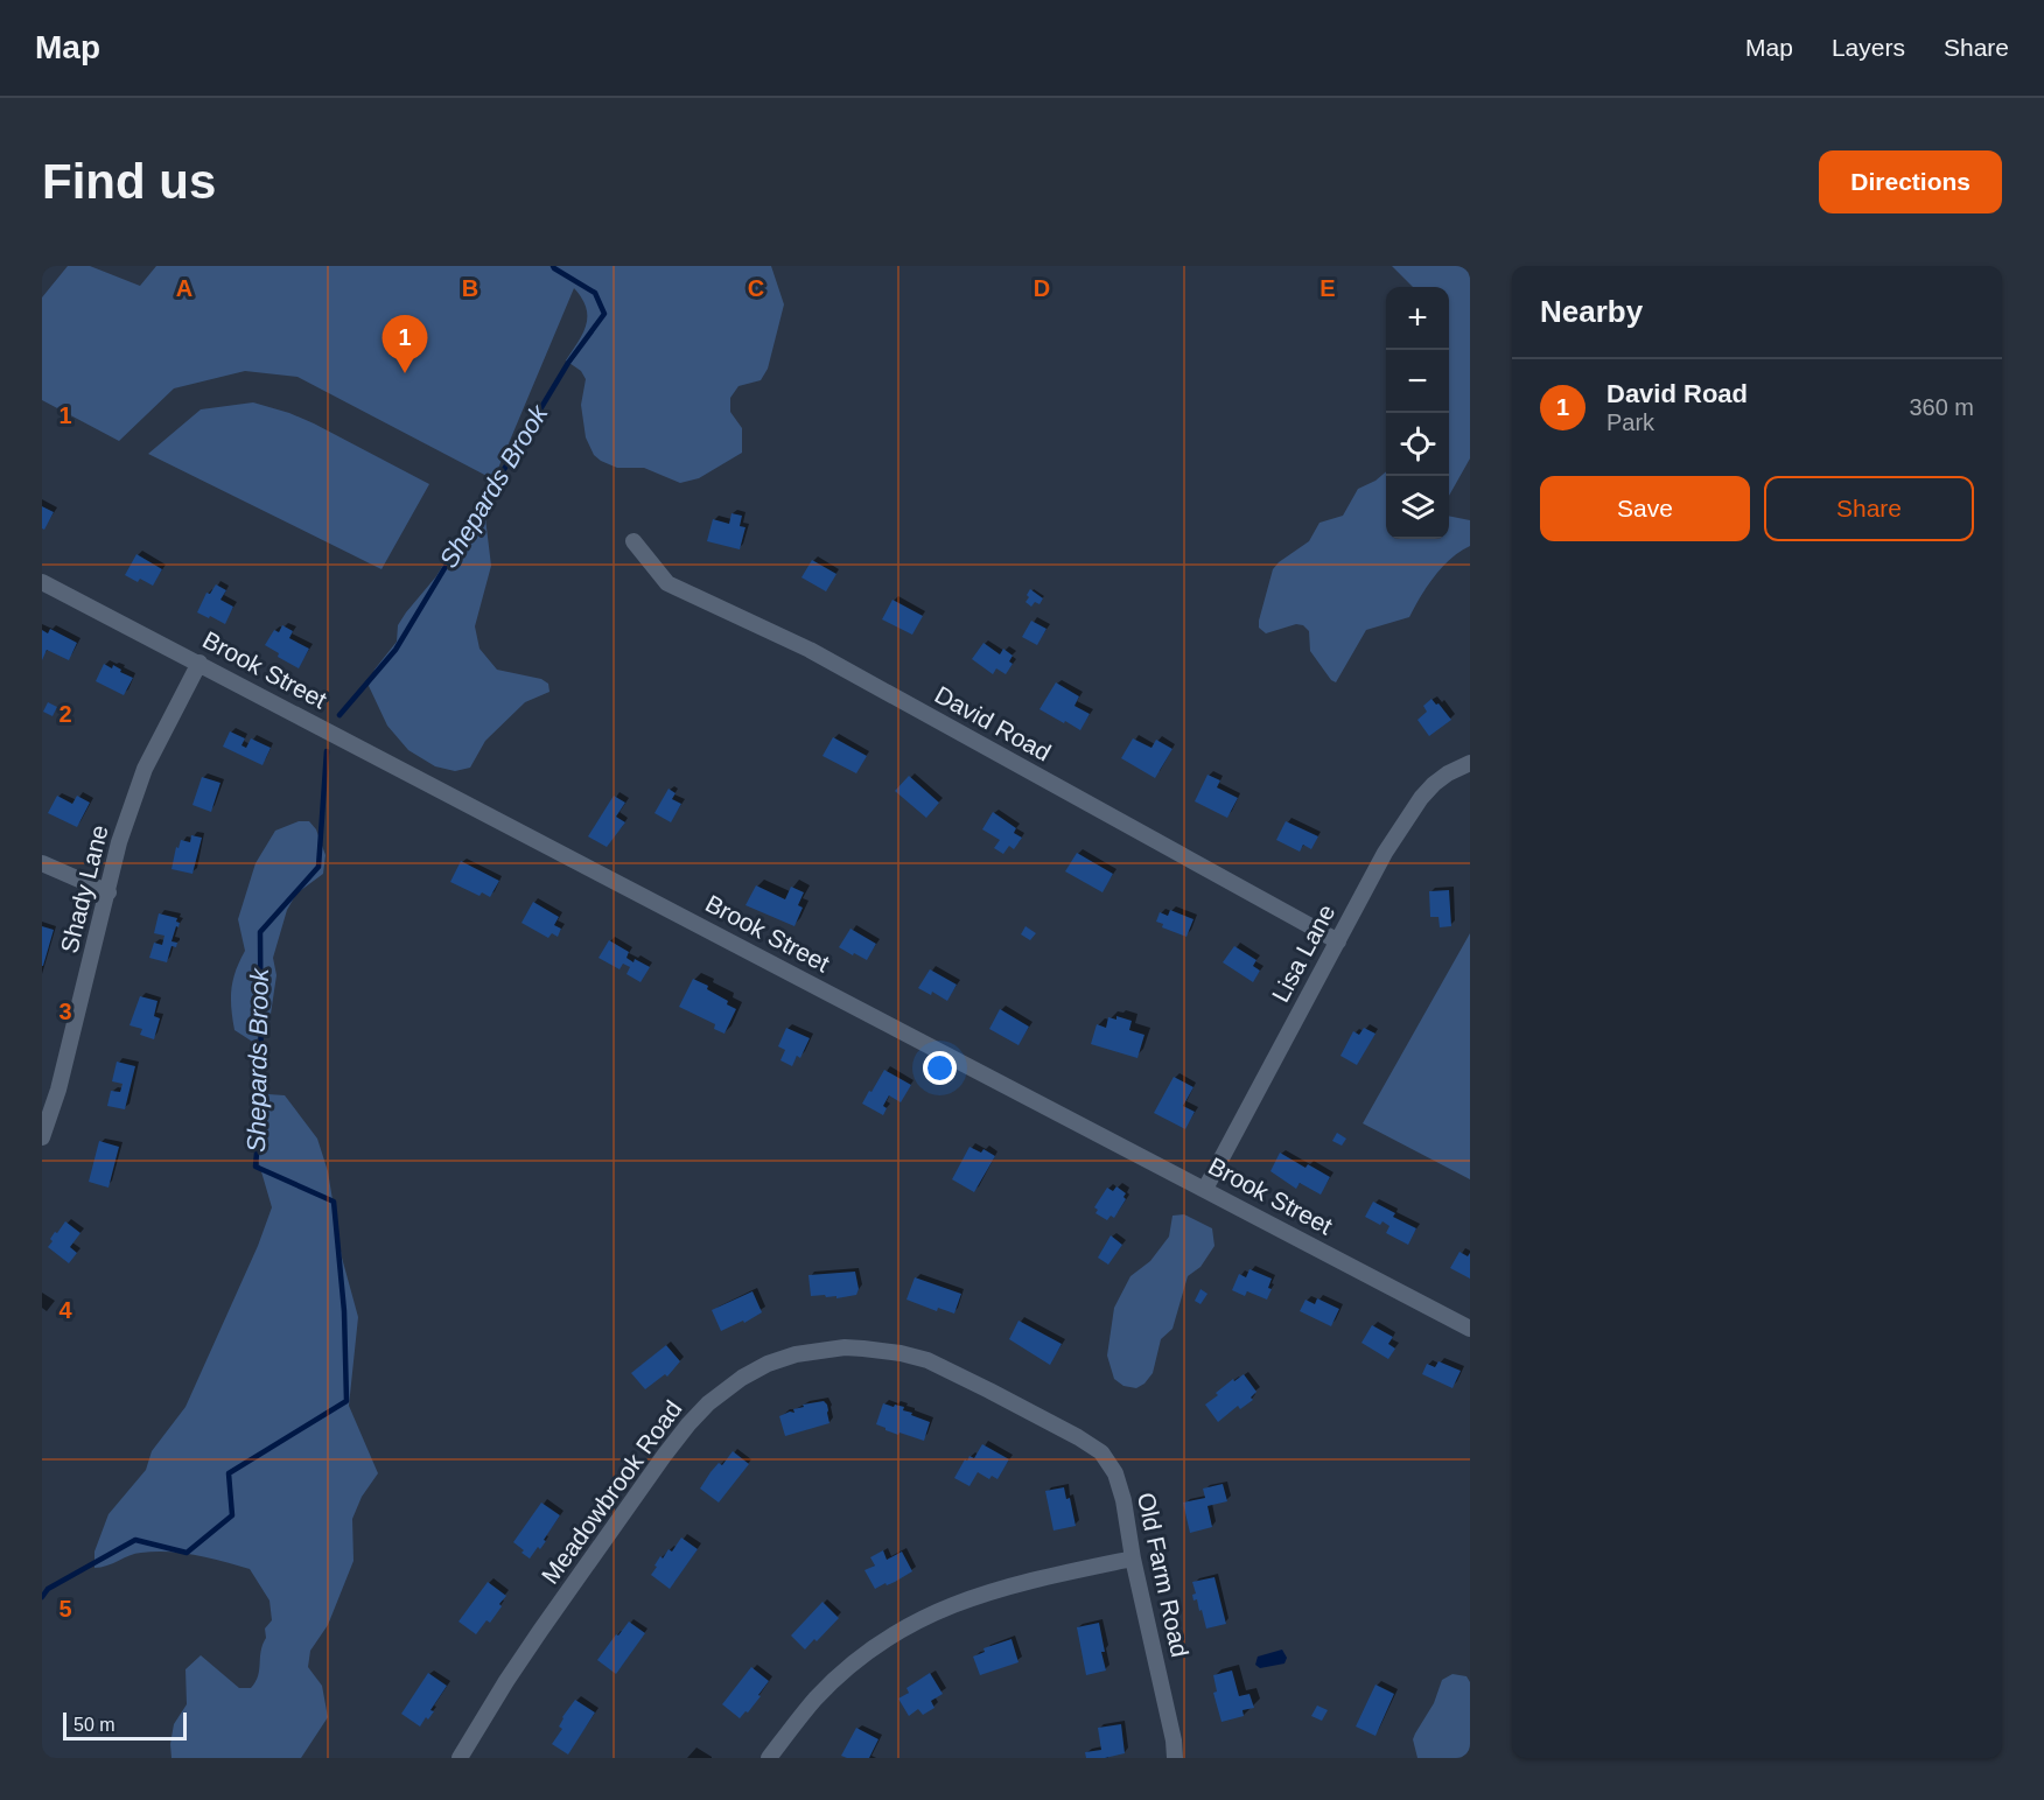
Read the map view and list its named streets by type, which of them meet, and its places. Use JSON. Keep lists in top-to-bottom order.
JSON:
{
  "streets": {
    "street": [
      "Brook Street",
      "David Road",
      "Shady Lane",
      "Lisa Lane",
      "Meadowbrook Road",
      "Old Farm Road"
    ]
  },
  "crossings": [
    ["Brook Street", "Shady Lane"],
    ["Brook Street", "Lisa Lane"],
    ["David Road", "Lisa Lane"],
    ["Meadowbrook Road", "Old Farm Road"]
  ],
  "water": ["Shepards Brook"],
  "scale_bar": "50 m",
  "page": {
    "header": "Map",
    "nav": ["Map", "Layers", "Share"],
    "buttons": [
      "Directions",
      ["Save", "Share"]
    ],
    "title": "Find us",
    "heading": "Nearby",
    "map_buttons": ["+", "−"],
    "pins": "1",
    "list": [
      {
        "mark": "1",
        "name": "David Road",
        "note": "Park",
        "value": "360 m"
      }
    ],
    "scale": "50 m"
  },
  "grid": {
    "columns": [
      "A",
      "B",
      "C",
      "D",
      "E"
    ],
    "rows": [
      "1",
      "2",
      "3",
      "4",
      "5"
    ]
  }
}
